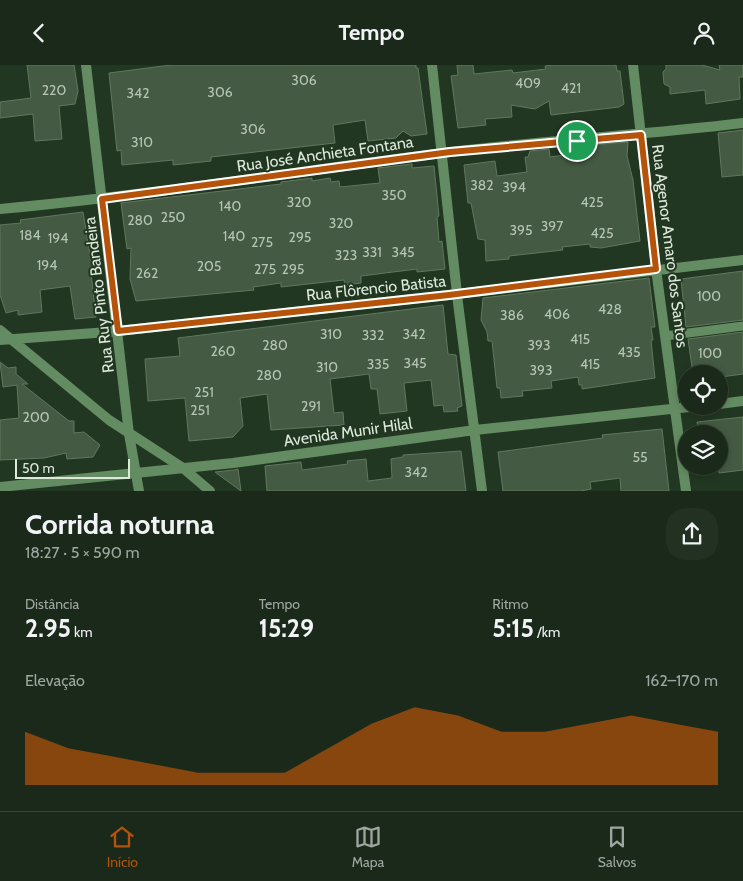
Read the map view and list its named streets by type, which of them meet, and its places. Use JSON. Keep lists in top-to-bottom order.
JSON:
{
  "streets": {
    "street": [
      "Rua José Anchieta Fontana",
      "Rua Agenor Amaro dos Santos",
      "Rua Flôrencio Batista",
      "Rua Ruy Pinto Bandeira",
      "Avenida Munir Hilal"
    ]
  },
  "crossings": [
    ["Rua José Anchieta Fontana", "Rua Agenor Amaro dos Santos"],
    ["Rua José Anchieta Fontana", "Rua Ruy Pinto Bandeira"],
    ["Rua Agenor Amaro dos Santos", "Rua Flôrencio Batista"],
    ["Rua Agenor Amaro dos Santos", "Avenida Munir Hilal"],
    ["Rua Flôrencio Batista", "Rua Ruy Pinto Bandeira"],
    ["Rua Ruy Pinto Bandeira", "Avenida Munir Hilal"]
  ],
  "house_numbers": [
    "306",
    "409",
    "421",
    "220",
    "306",
    "342",
    "306",
    "310",
    "382",
    "394",
    "350",
    "320",
    "425",
    "140",
    "250",
    "280",
    "320",
    "397",
    "395",
    "425",
    "184",
    "140",
    "295",
    "194",
    "275",
    "331",
    "345",
    "323",
    "194",
    "205",
    "275",
    "295",
    "262",
    "100",
    "428",
    "406",
    "386",
    "310",
    "342",
    "332",
    "415",
    "280",
    "393",
    "260",
    "435",
    "100",
    "345",
    "335",
    "415",
    "310",
    "393",
    "280",
    "251",
    "291",
    "251",
    "200",
    "55",
    "342"
  ],
  "scale_bar": "50 m",
  "page": {
    "header": "Tempo",
    "scale": "50 m",
    "heading": ["Corrida noturna", "18:27 · 5 × 590 m"],
    "stats": [
      ["Distância", "2.95 km"],
      ["Tempo", "15:29"],
      ["Ritmo", "5:15 /km"]
    ],
    "chart": ["Elevação", "162–170 m"],
    "tabs": ["Início", "Mapa", "Salvos"]
  }
}
